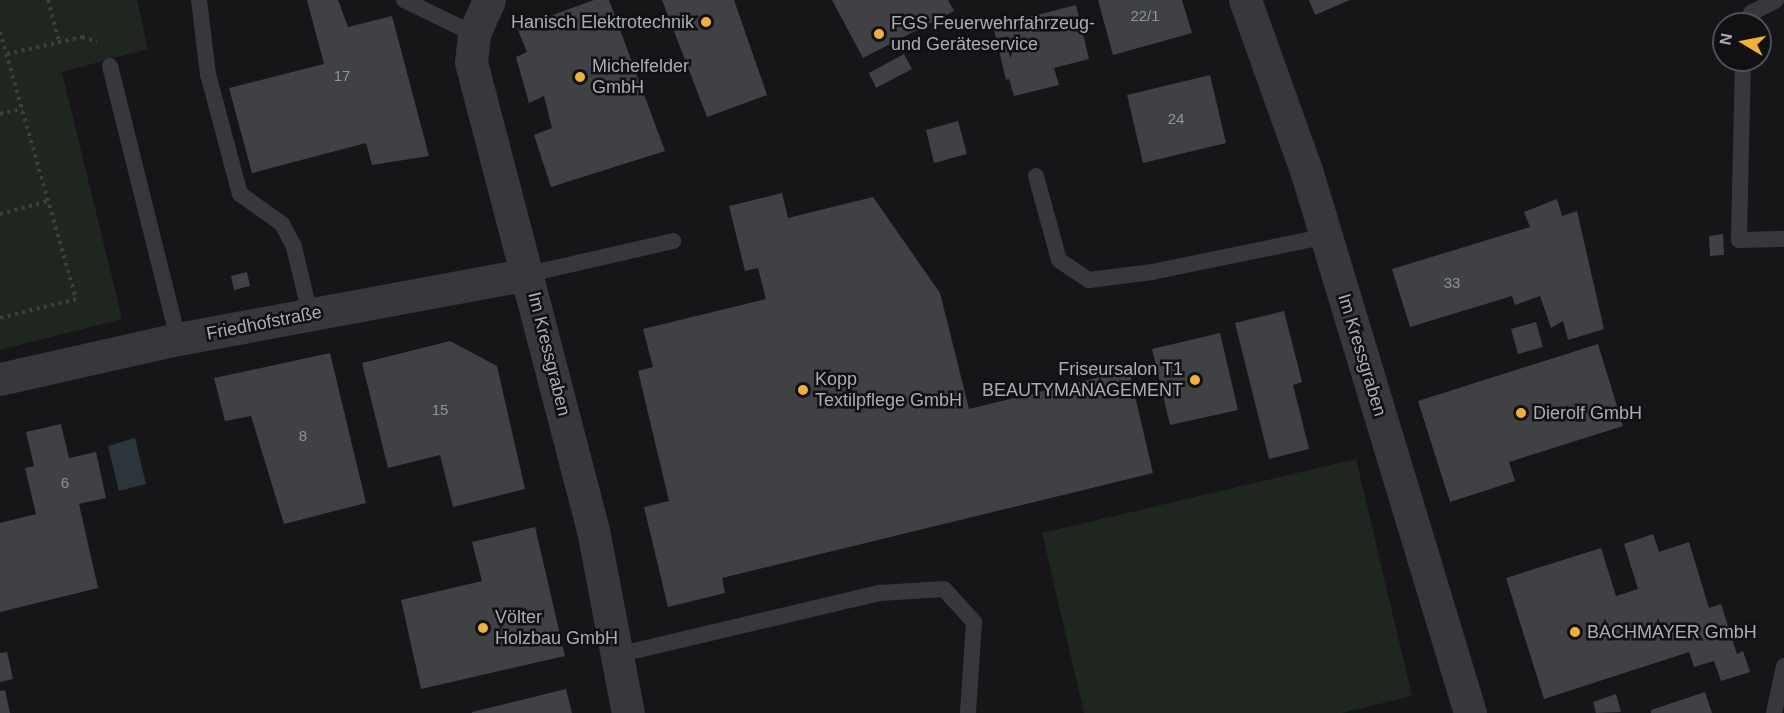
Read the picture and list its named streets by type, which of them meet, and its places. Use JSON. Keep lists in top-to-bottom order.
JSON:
{
  "streets": {
    "street": ["Friedhofstraße", "Im Kressgraben"]
  },
  "crossings": [
    ["Friedhofstraße", "Im Kressgraben"]
  ],
  "places": [
    "Hanisch Elektrotechnik",
    "FGS Feuerwehrfahrzeug- und Geräteservice",
    "Michelfelder GmbH",
    "Friseursalon T1 BEAUTYMANAGEMENT",
    "Kopp Textilpflege GmbH",
    "Dierolf GmbH",
    "Völter Holzbau GmbH",
    "BACHMAYER GmbH"
  ],
  "house_numbers": [
    "22/1",
    "17",
    "24",
    "33",
    "15",
    "8",
    "6"
  ],
  "north": "left"
}
